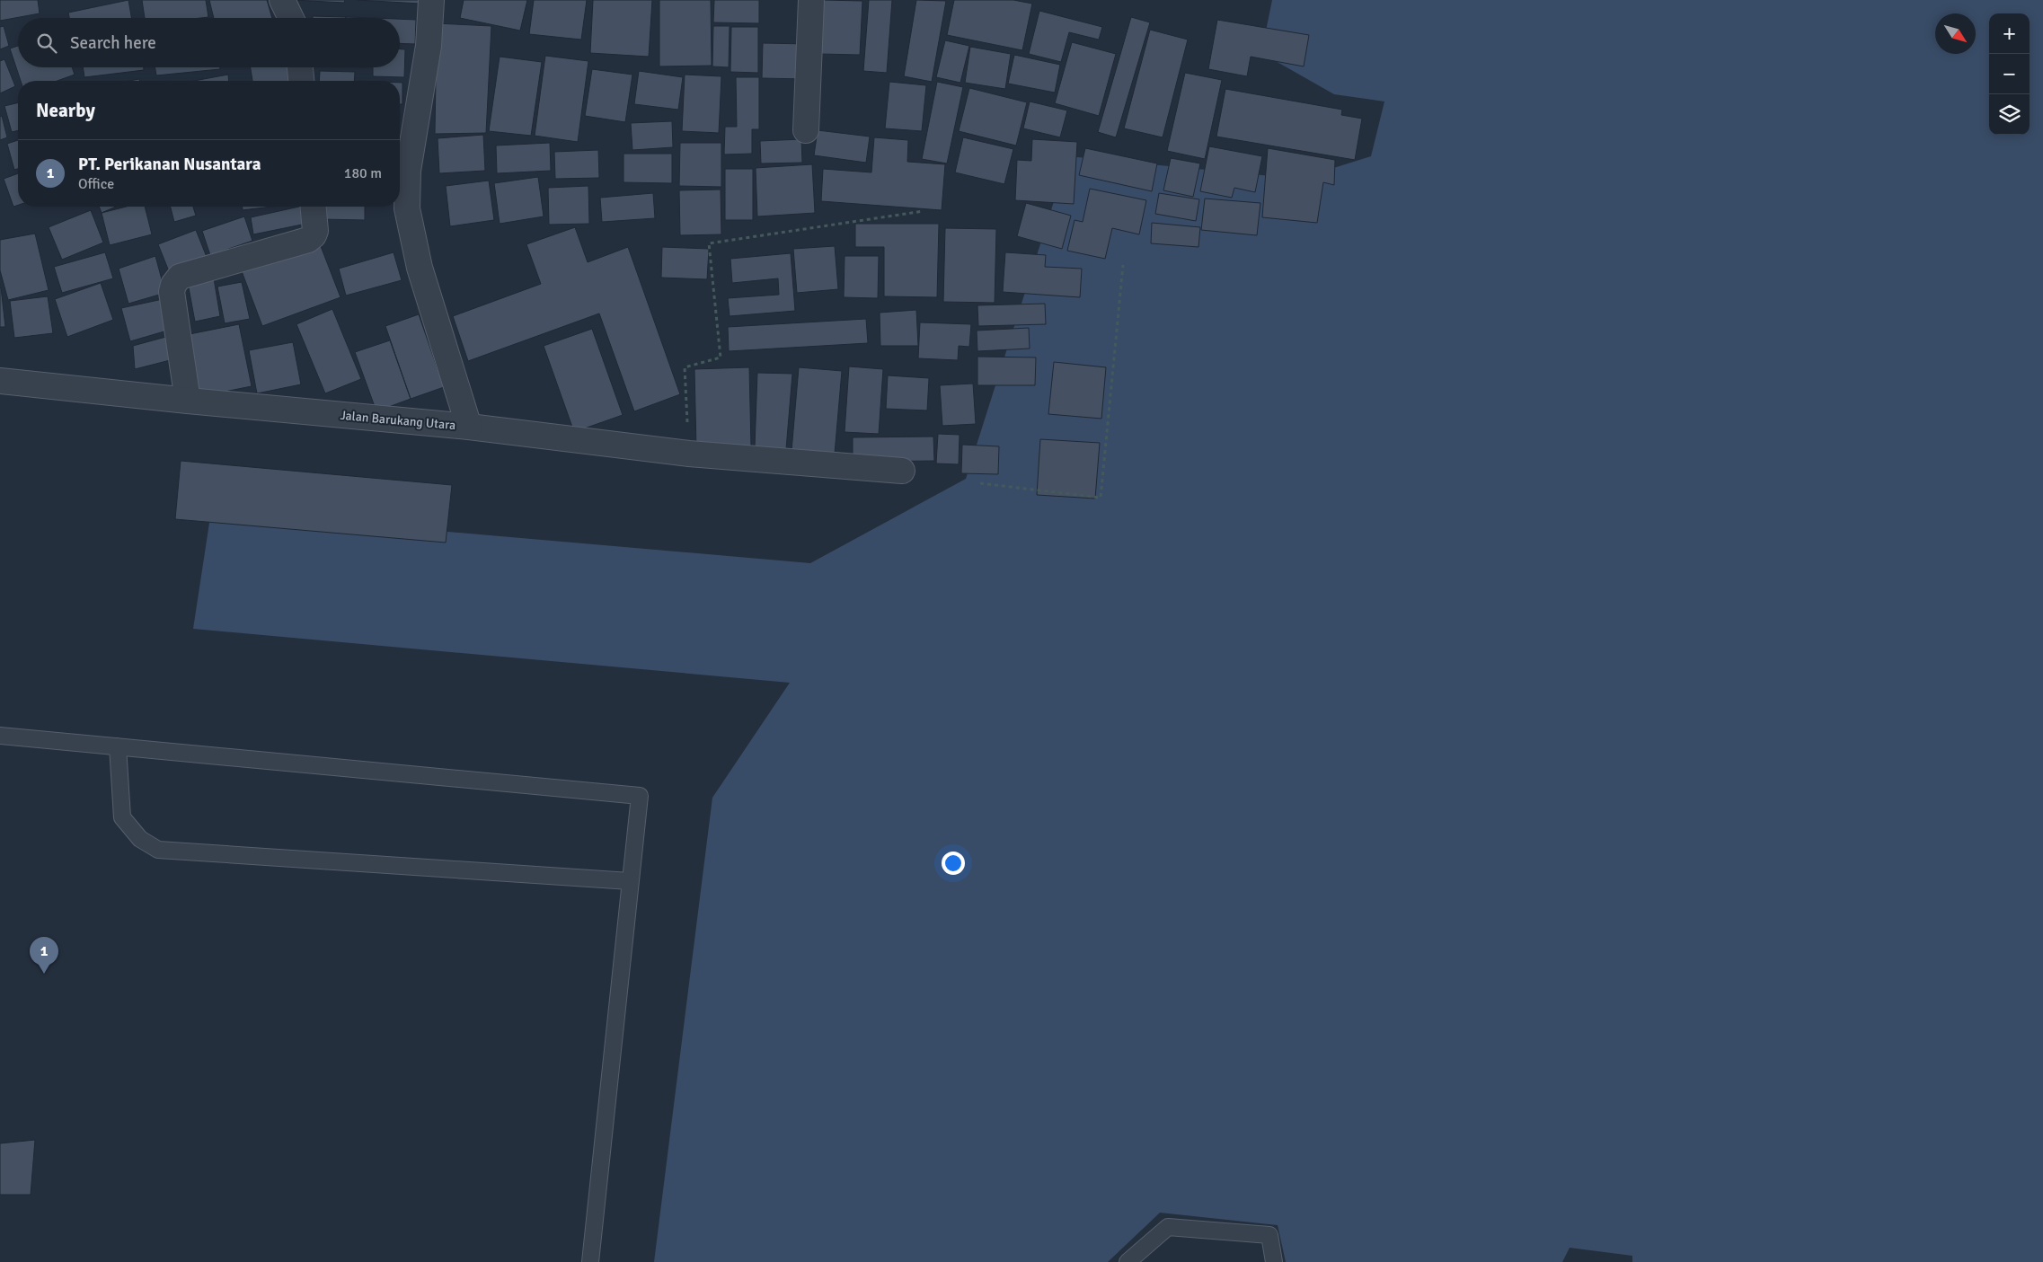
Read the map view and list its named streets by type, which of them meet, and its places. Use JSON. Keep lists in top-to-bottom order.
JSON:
{
  "streets": {
    "street": ["Jalan Barukang Utara"]
  },
  "north": "bottom right",
  "page": {
    "map_buttons": ["+", "−"],
    "search": "Search here",
    "heading": "Nearby",
    "list": [
      {
        "mark": "1",
        "name": "PT. Perikanan Nusantara",
        "note": "Office",
        "value": "180 m"
      }
    ],
    "pins": "1"
  }
}
